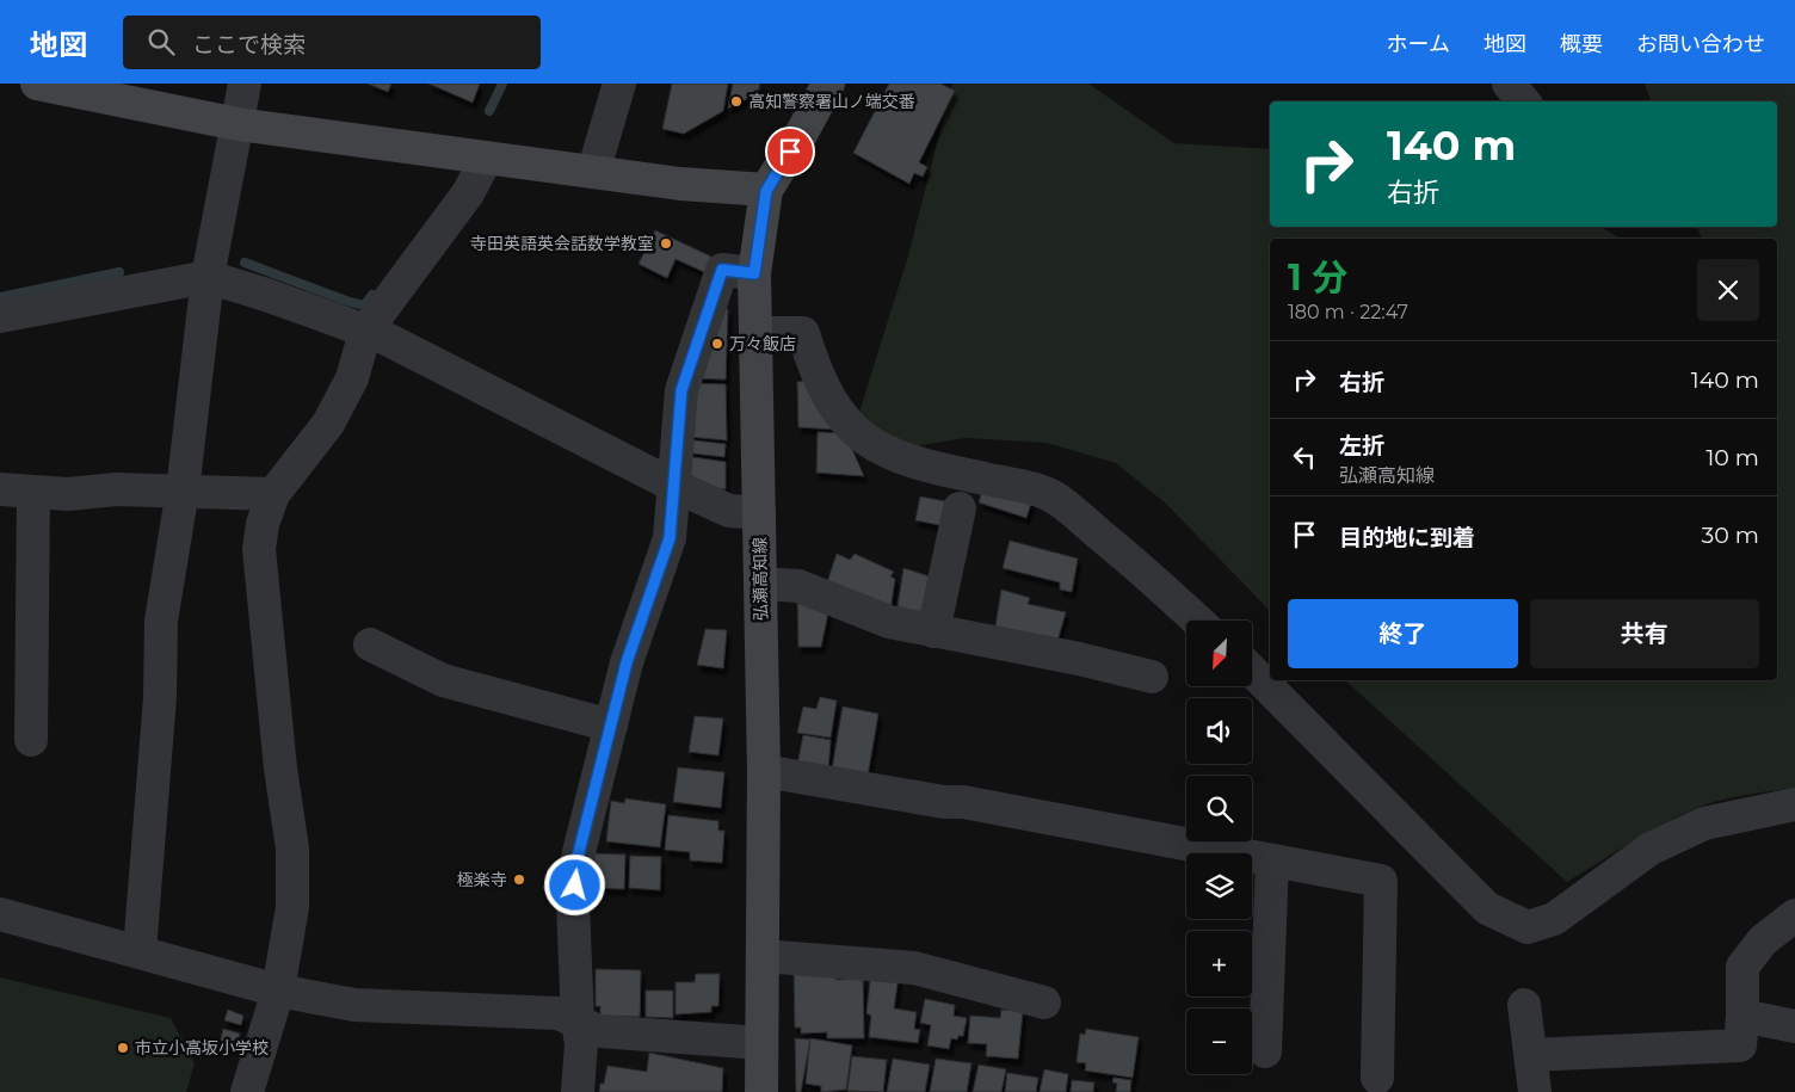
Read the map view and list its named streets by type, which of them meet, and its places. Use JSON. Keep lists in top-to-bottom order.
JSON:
{
  "streets": {
    "main road": ["弘瀬高知線"]
  },
  "places": [
    "高知警察署山ノ端交番",
    "寺田英語英会話数学教室",
    "万々飯店",
    "極楽寺",
    "市立小高坂小学校"
  ],
  "north": "bottom left",
  "page": {
    "header": "地図",
    "search": "ここで検索",
    "nav": [
      "ホーム",
      "地図",
      "概要",
      "お問い合わせ"
    ],
    "turn": ["140 m", "右折"],
    "heading": ["1 分", "180 m · 22:47"],
    "list": [
      {
        "name": "右折",
        "value": "140 m"
      },
      {
        "name": "左折",
        "note": "弘瀬高知線",
        "value": "10 m"
      },
      {
        "name": "目的地に到着",
        "value": "30 m"
      }
    ],
    "buttons": ["終了", "共有"],
    "map_buttons": ["+", "−"]
  }
}
